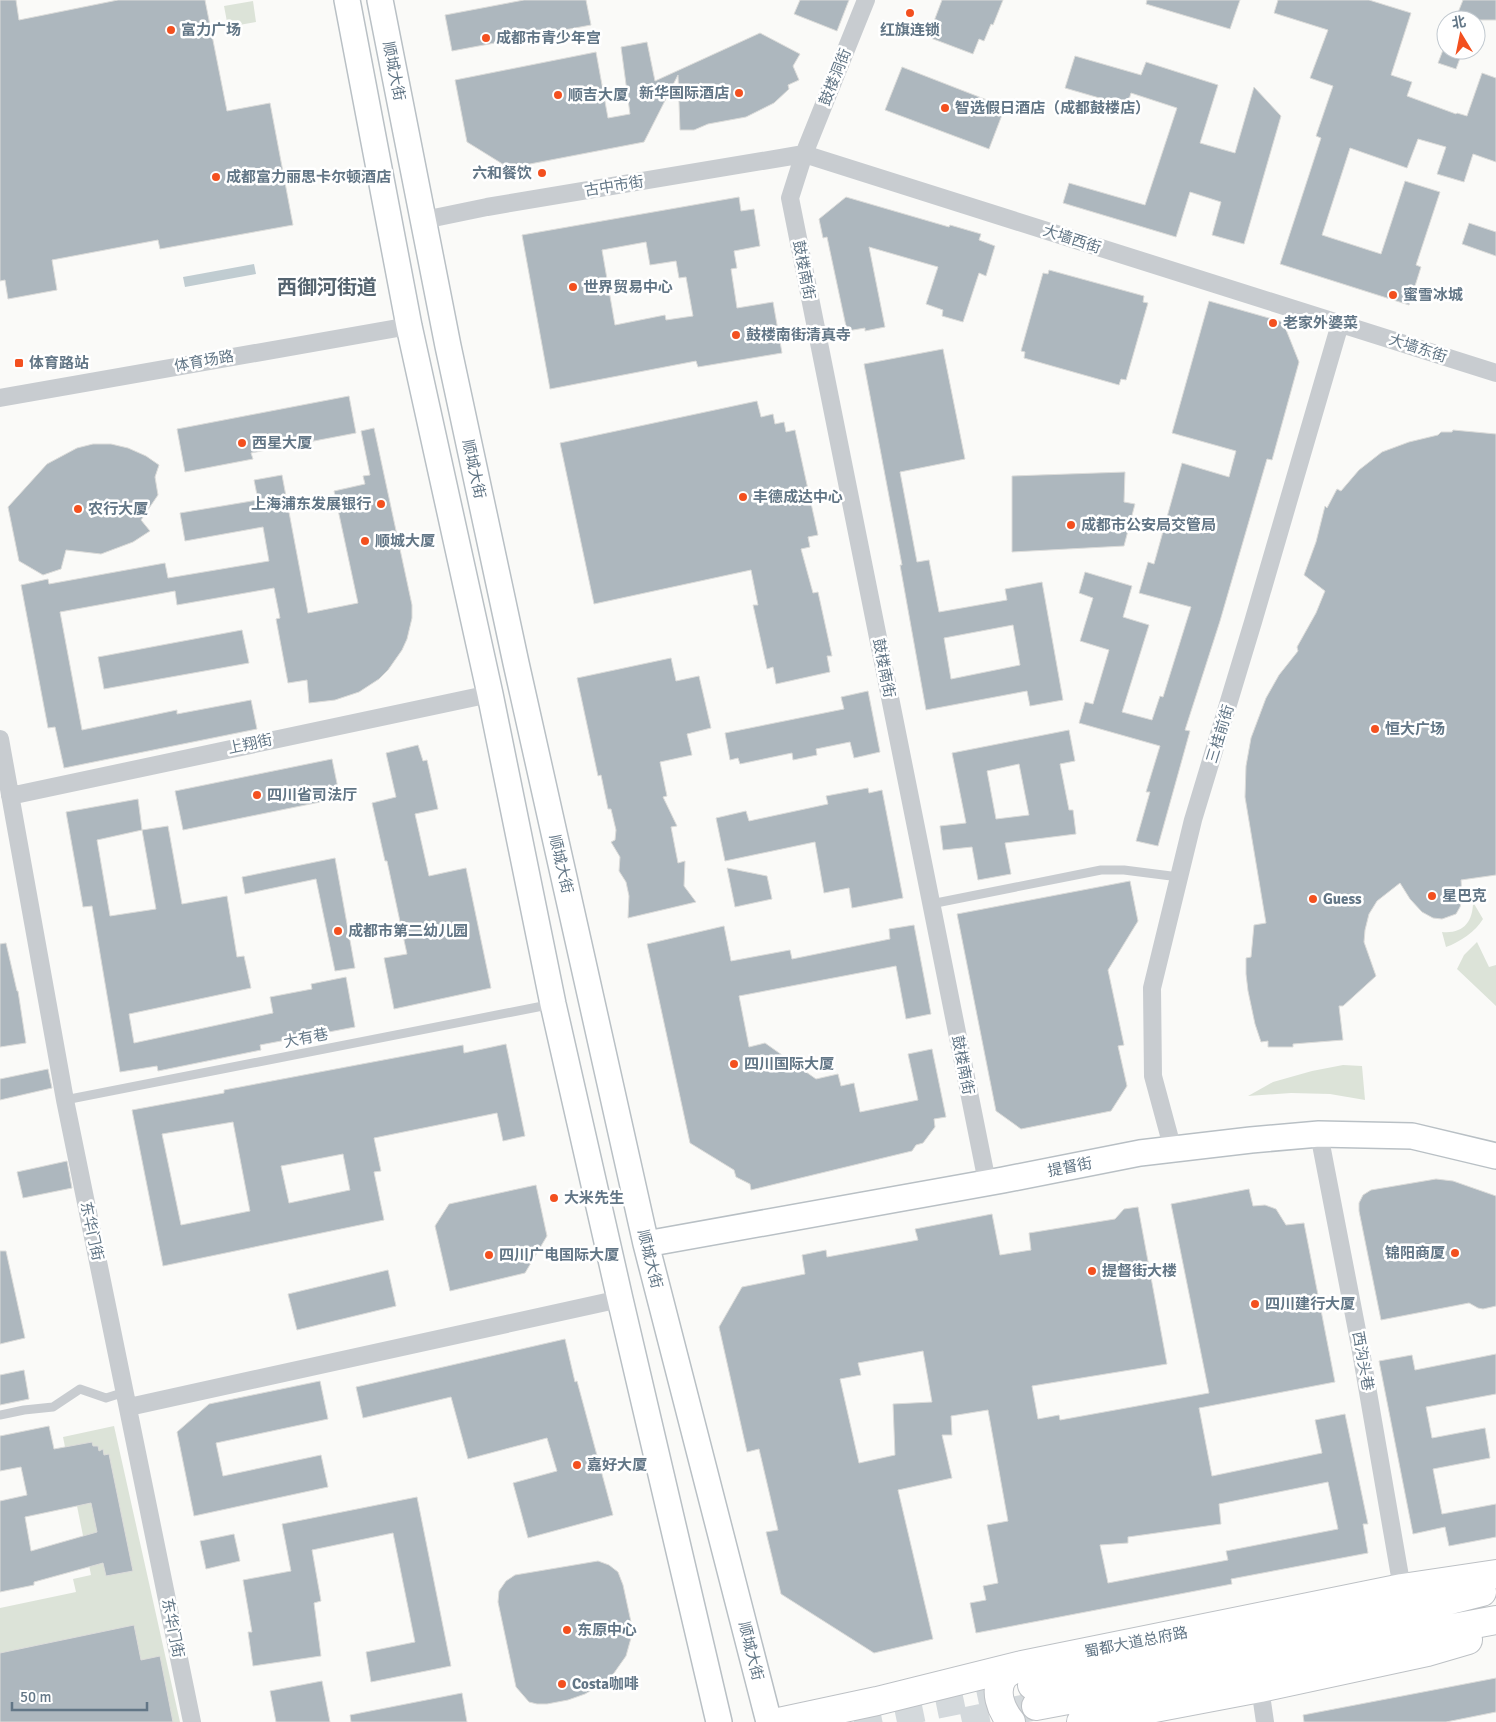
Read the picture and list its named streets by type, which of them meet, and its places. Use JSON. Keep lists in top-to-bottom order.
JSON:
{
  "streets": {
    "main road": ["顺城大街", "提督街", "蜀都大道总府路"],
    "street": [
      "鼓楼洞街",
      "古中市街",
      "大墙西街",
      "鼓楼南街",
      "大墙东街",
      "体育场路",
      "三桂前街",
      "上翔街",
      "东华门街",
      "西沟头巷"
    ],
    "lane": ["大有巷"]
  },
  "crossings": [
    ["顺城大街", "古中市街"],
    ["顺城大街", "提督街"],
    ["鼓楼洞街", "古中市街"],
    ["鼓楼洞街", "大墙西街"],
    ["鼓楼洞街", "鼓楼南街"],
    ["古中市街", "大墙西街"],
    ["古中市街", "鼓楼南街"],
    ["大墙西街", "鼓楼南街"],
    ["大墙西街", "大墙东街"],
    ["大墙西街", "三桂前街"],
    ["鼓楼南街", "提督街"],
    ["大墙东街", "三桂前街"],
    ["三桂前街", "提督街"],
    ["上翔街", "东华门街"],
    ["大有巷", "东华门街"],
    ["提督街", "西沟头巷"],
    ["西沟头巷", "蜀都大道总府路"]
  ],
  "districts": ["西御河街道"],
  "places": {
    "other": [
      "红旗连锁",
      "富力广场",
      "成都市青少年宫",
      "新华国际酒店",
      "顺吉大厦",
      "智选假日酒店（成都鼓楼店）",
      "六和餐饮",
      "成都富力丽思卡尔顿酒店",
      "世界贸易中心",
      "蜜雪冰城",
      "老家外婆菜",
      "鼓楼南街清真寺",
      "西星大厦",
      "丰德成达中心",
      "上海浦东发展银行",
      "农行大厦",
      "成都市公安局交管局",
      "顺城大厦",
      "恒大广场",
      "四川省司法厅",
      "星巴克",
      "Guess",
      "成都市第二幼儿园",
      "四川国际大厦",
      "大米先生",
      "锦阳商厦",
      "四川广电国际大厦",
      "提督街大楼",
      "四川建行大厦",
      "嘉好大厦",
      "东原中心",
      "Costa咖啡"
    ],
    "transit": ["体育路站"]
  },
  "scale_bar": "50 m",
  "north": "top"
}
